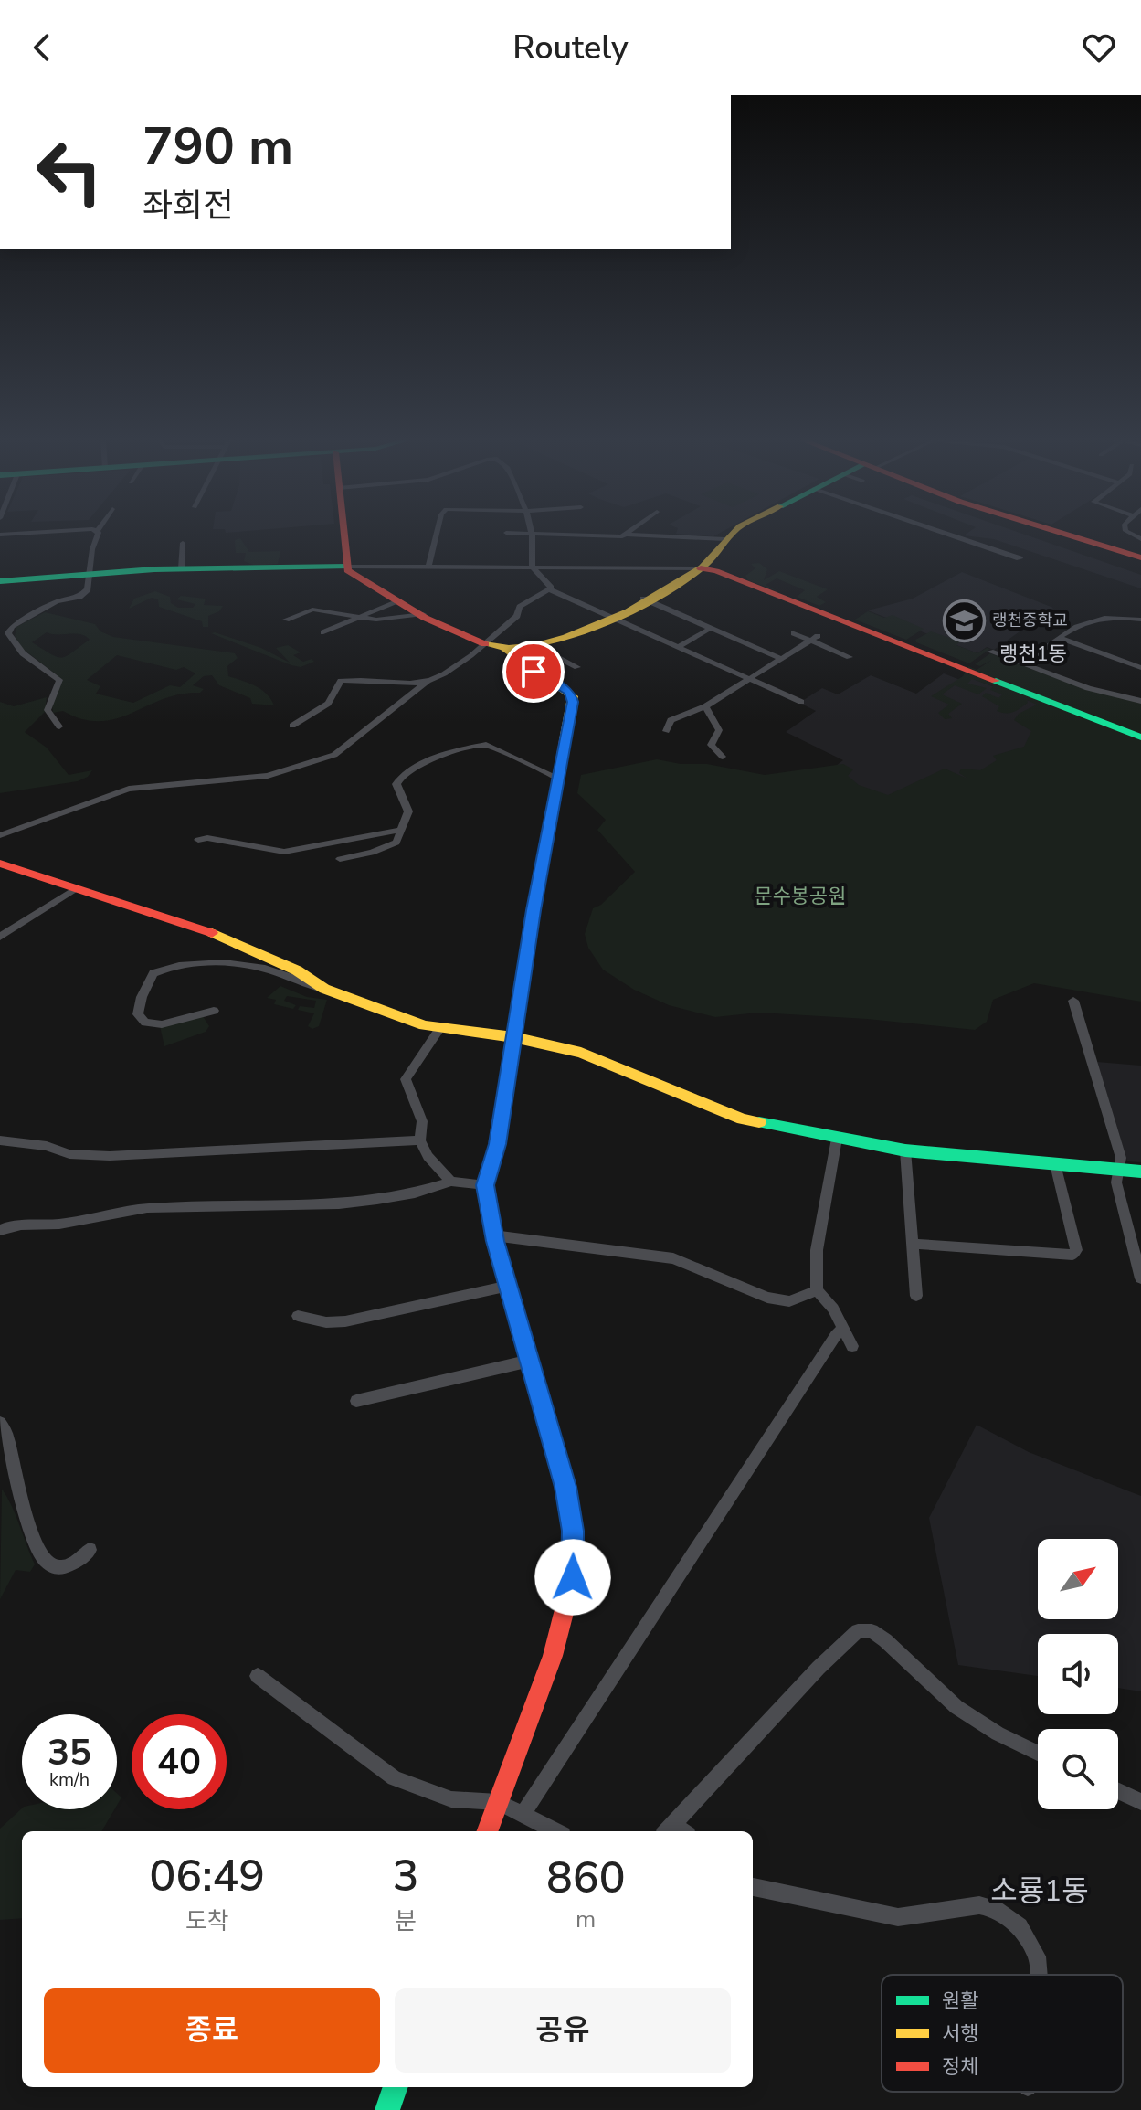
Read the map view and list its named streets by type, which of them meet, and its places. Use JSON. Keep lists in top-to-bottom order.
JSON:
{
  "districts": ["랭천1동", "소룡1동"],
  "parks": ["문수봉공원"],
  "places": {
    "school or university": ["랭천중학교"]
  },
  "legend": ["원활", "서행", "정체"],
  "north": "top right",
  "page": {
    "header": "Routely",
    "turn": ["790 m", "좌회전"],
    "speed": "35 km/h",
    "limit": "40",
    "eta": [
      "06:49",
      "도착",
      "3",
      "분",
      "860",
      "m"
    ],
    "buttons": ["종료", "공유"]
  }
}
